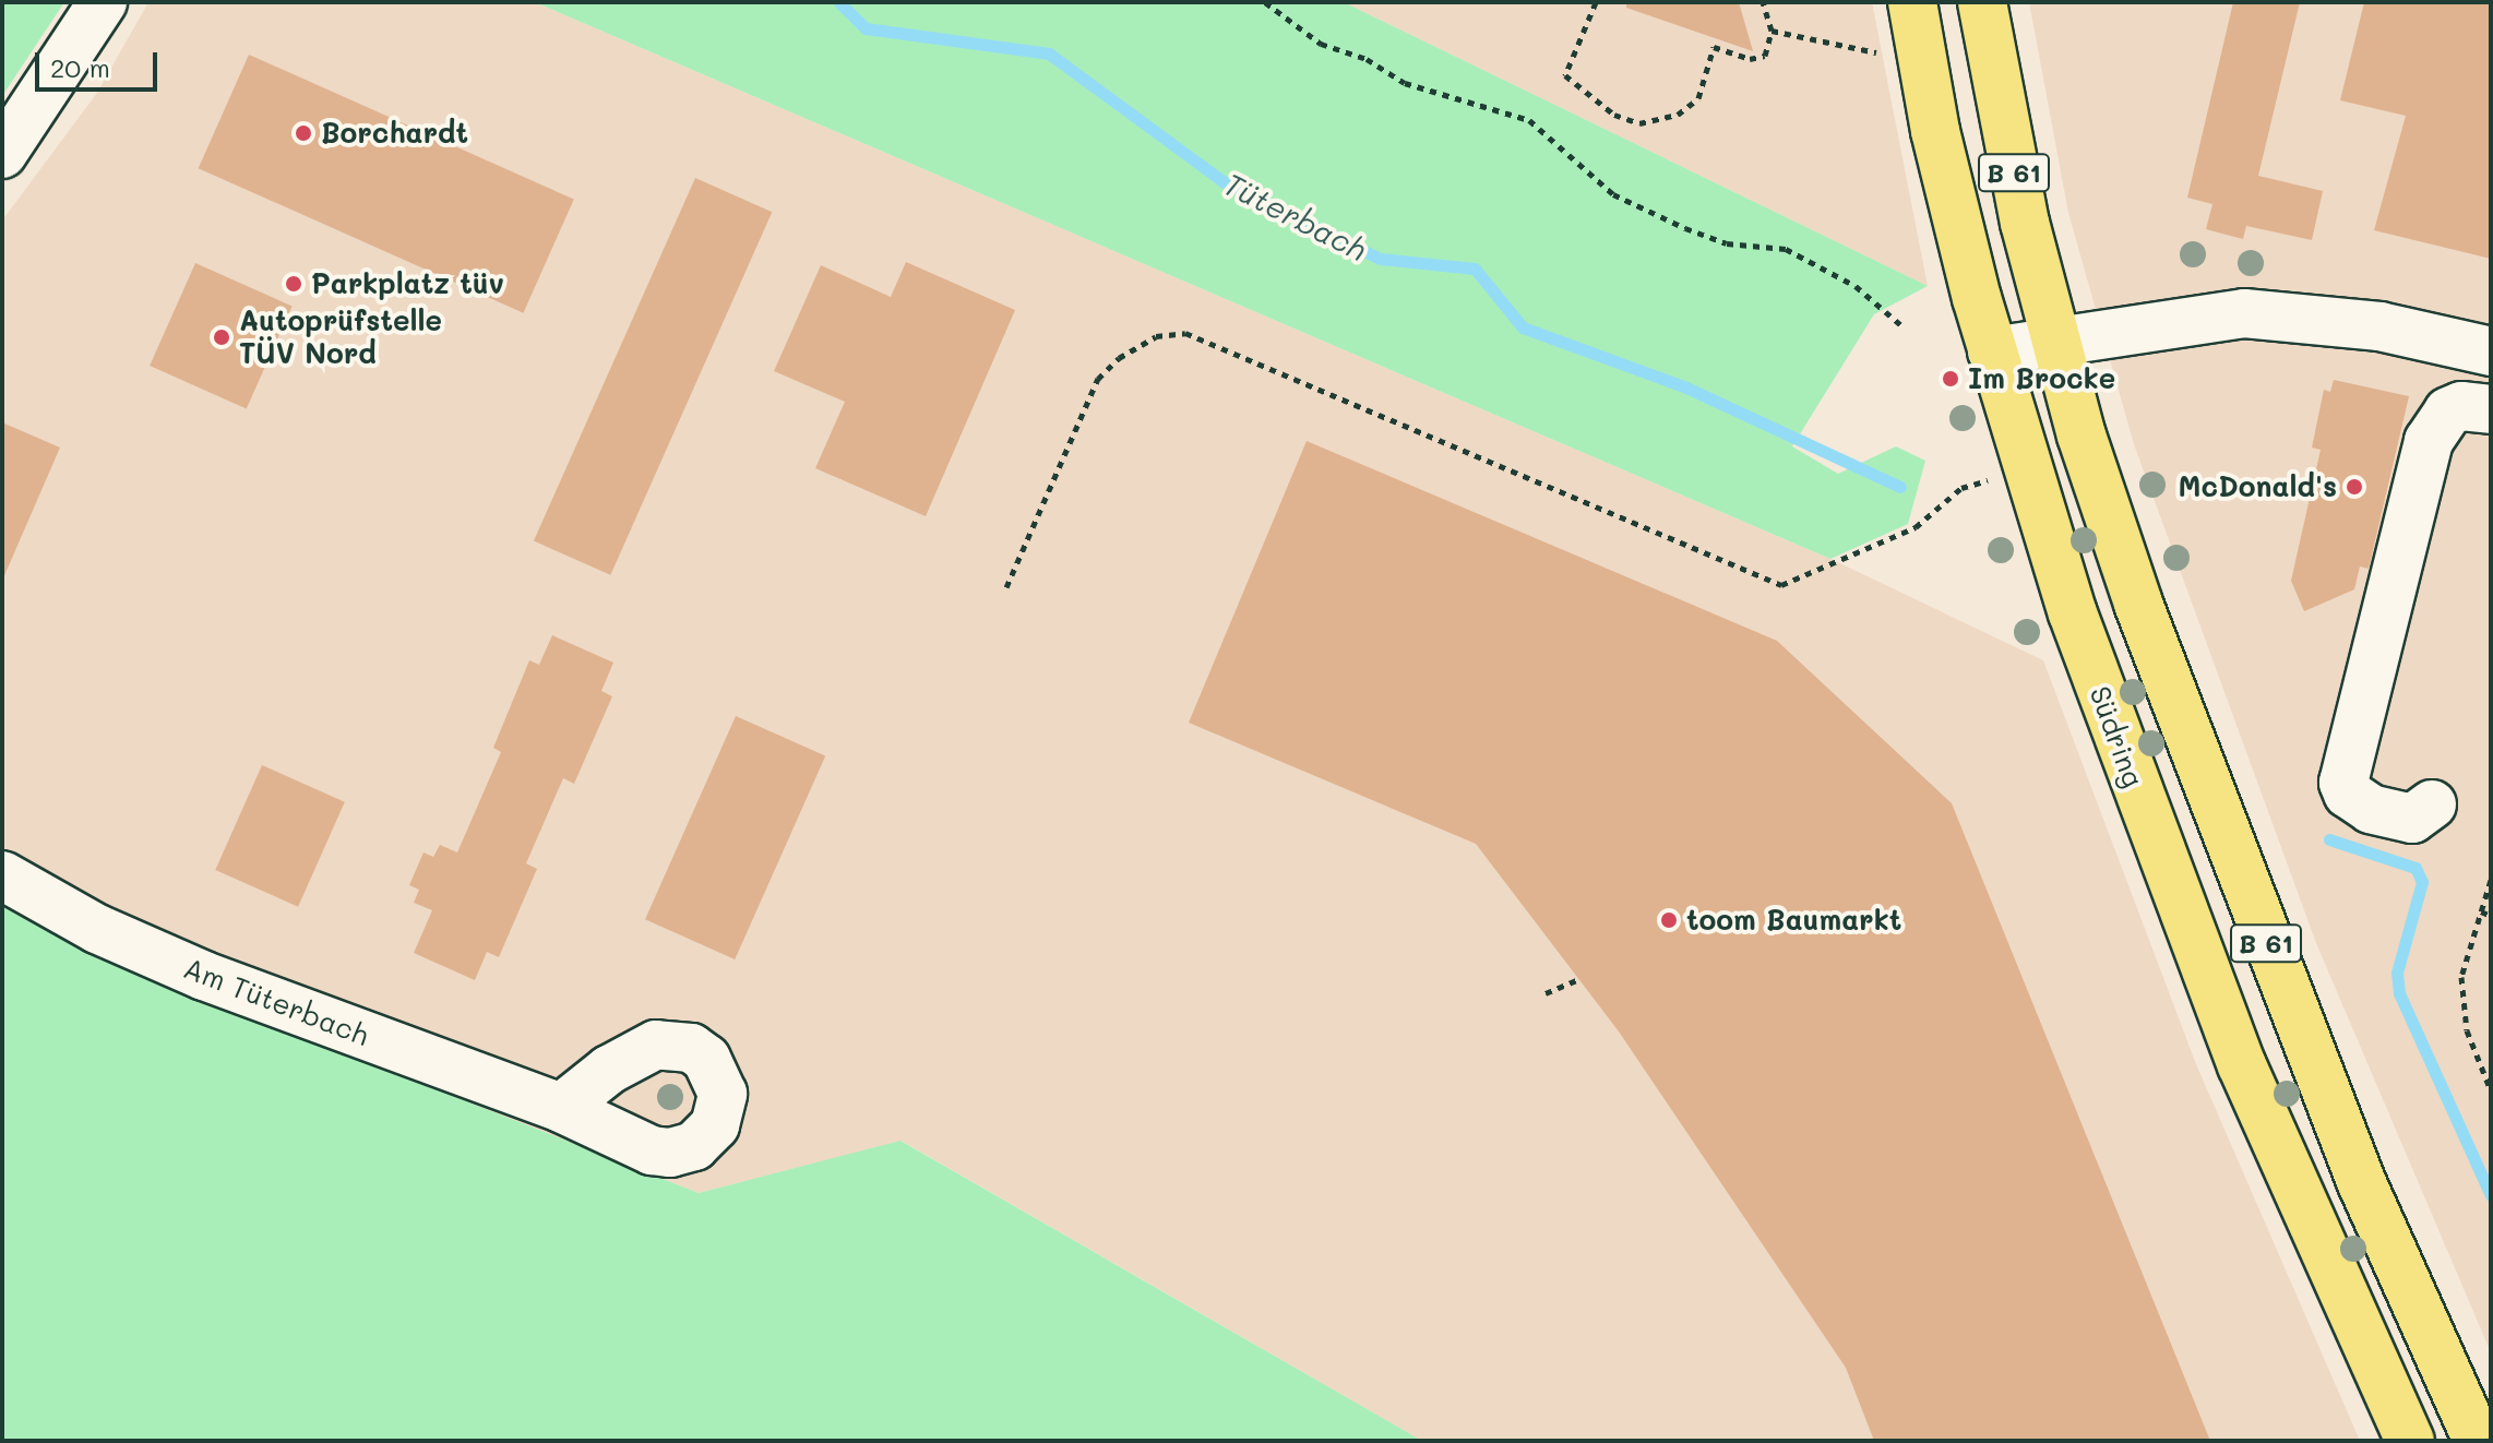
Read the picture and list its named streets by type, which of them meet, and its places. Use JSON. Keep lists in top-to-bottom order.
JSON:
{
  "streets": {
    "main road": ["B 61", "Südring"],
    "street": ["Am Tüterbach"]
  },
  "water": ["Tüterbach"],
  "places": [
    "Borchardt",
    "Parkplatz tüv",
    "Autoprüfstelle TÜV Nord",
    "Im Brocke",
    "McDonald's",
    "toom Baumarkt"
  ],
  "scale_bar": "20 m"
}
